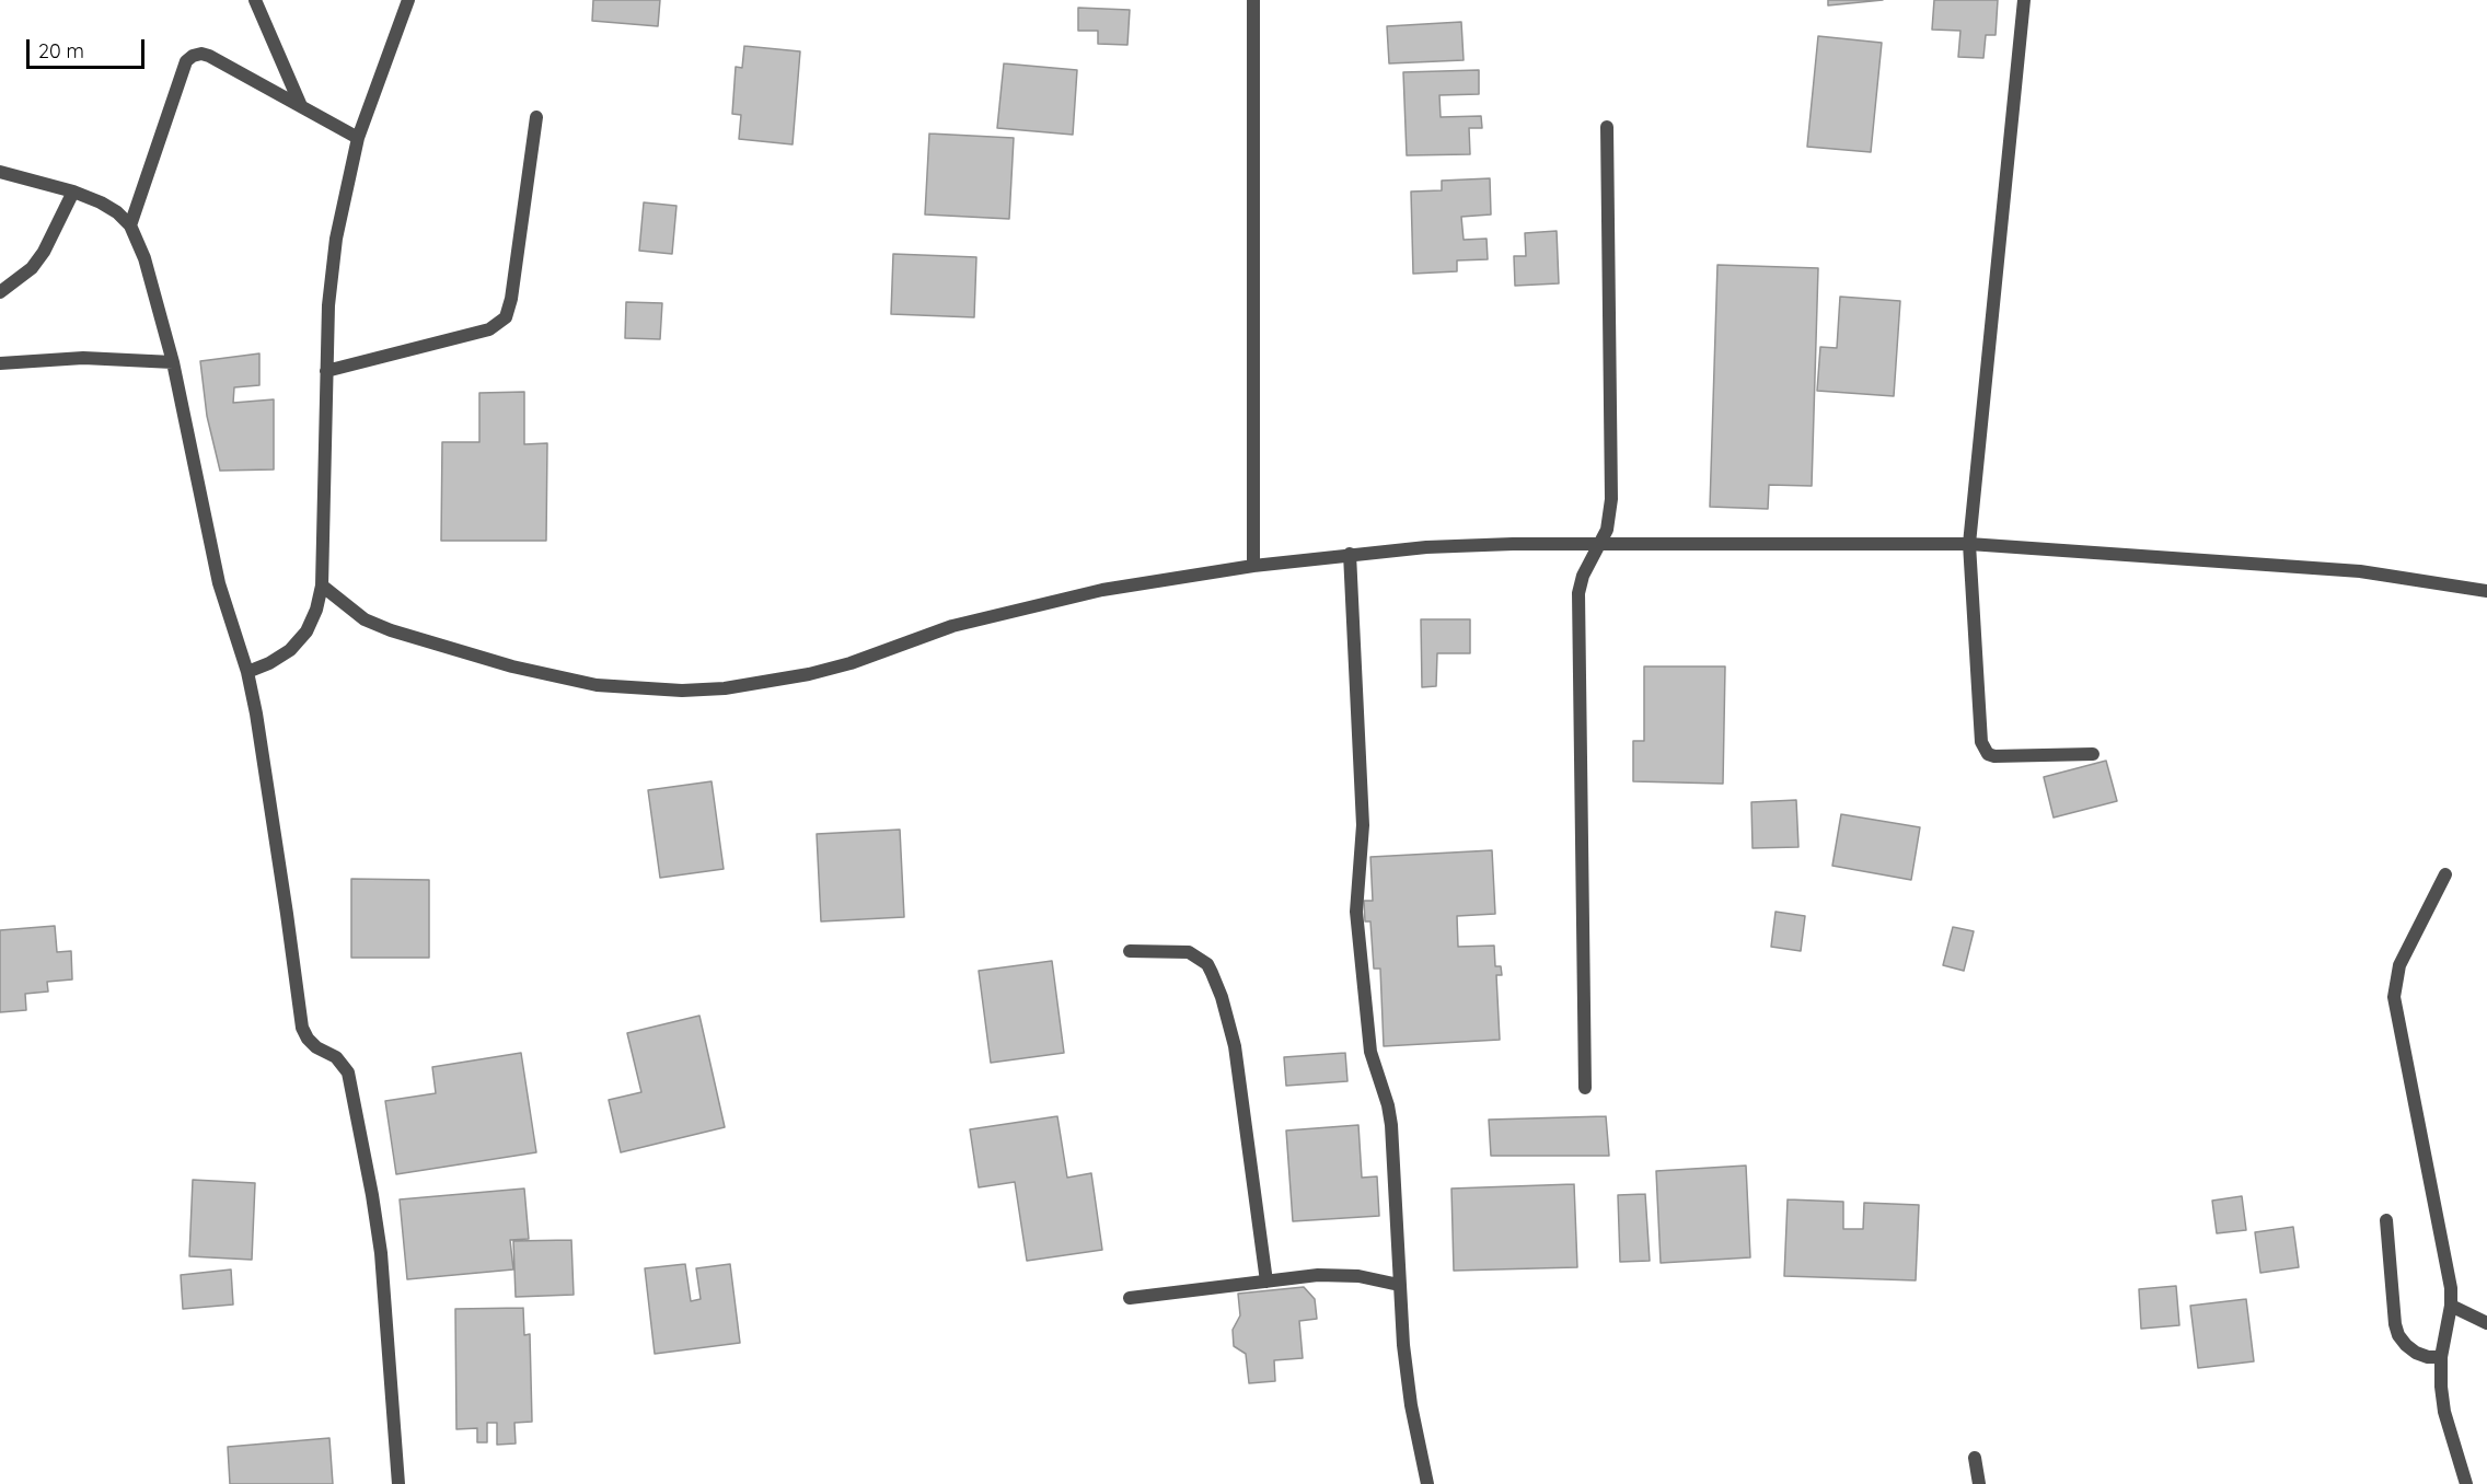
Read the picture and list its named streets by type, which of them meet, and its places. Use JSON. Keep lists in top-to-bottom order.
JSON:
{
  "scale_bar": "20 m"
}
